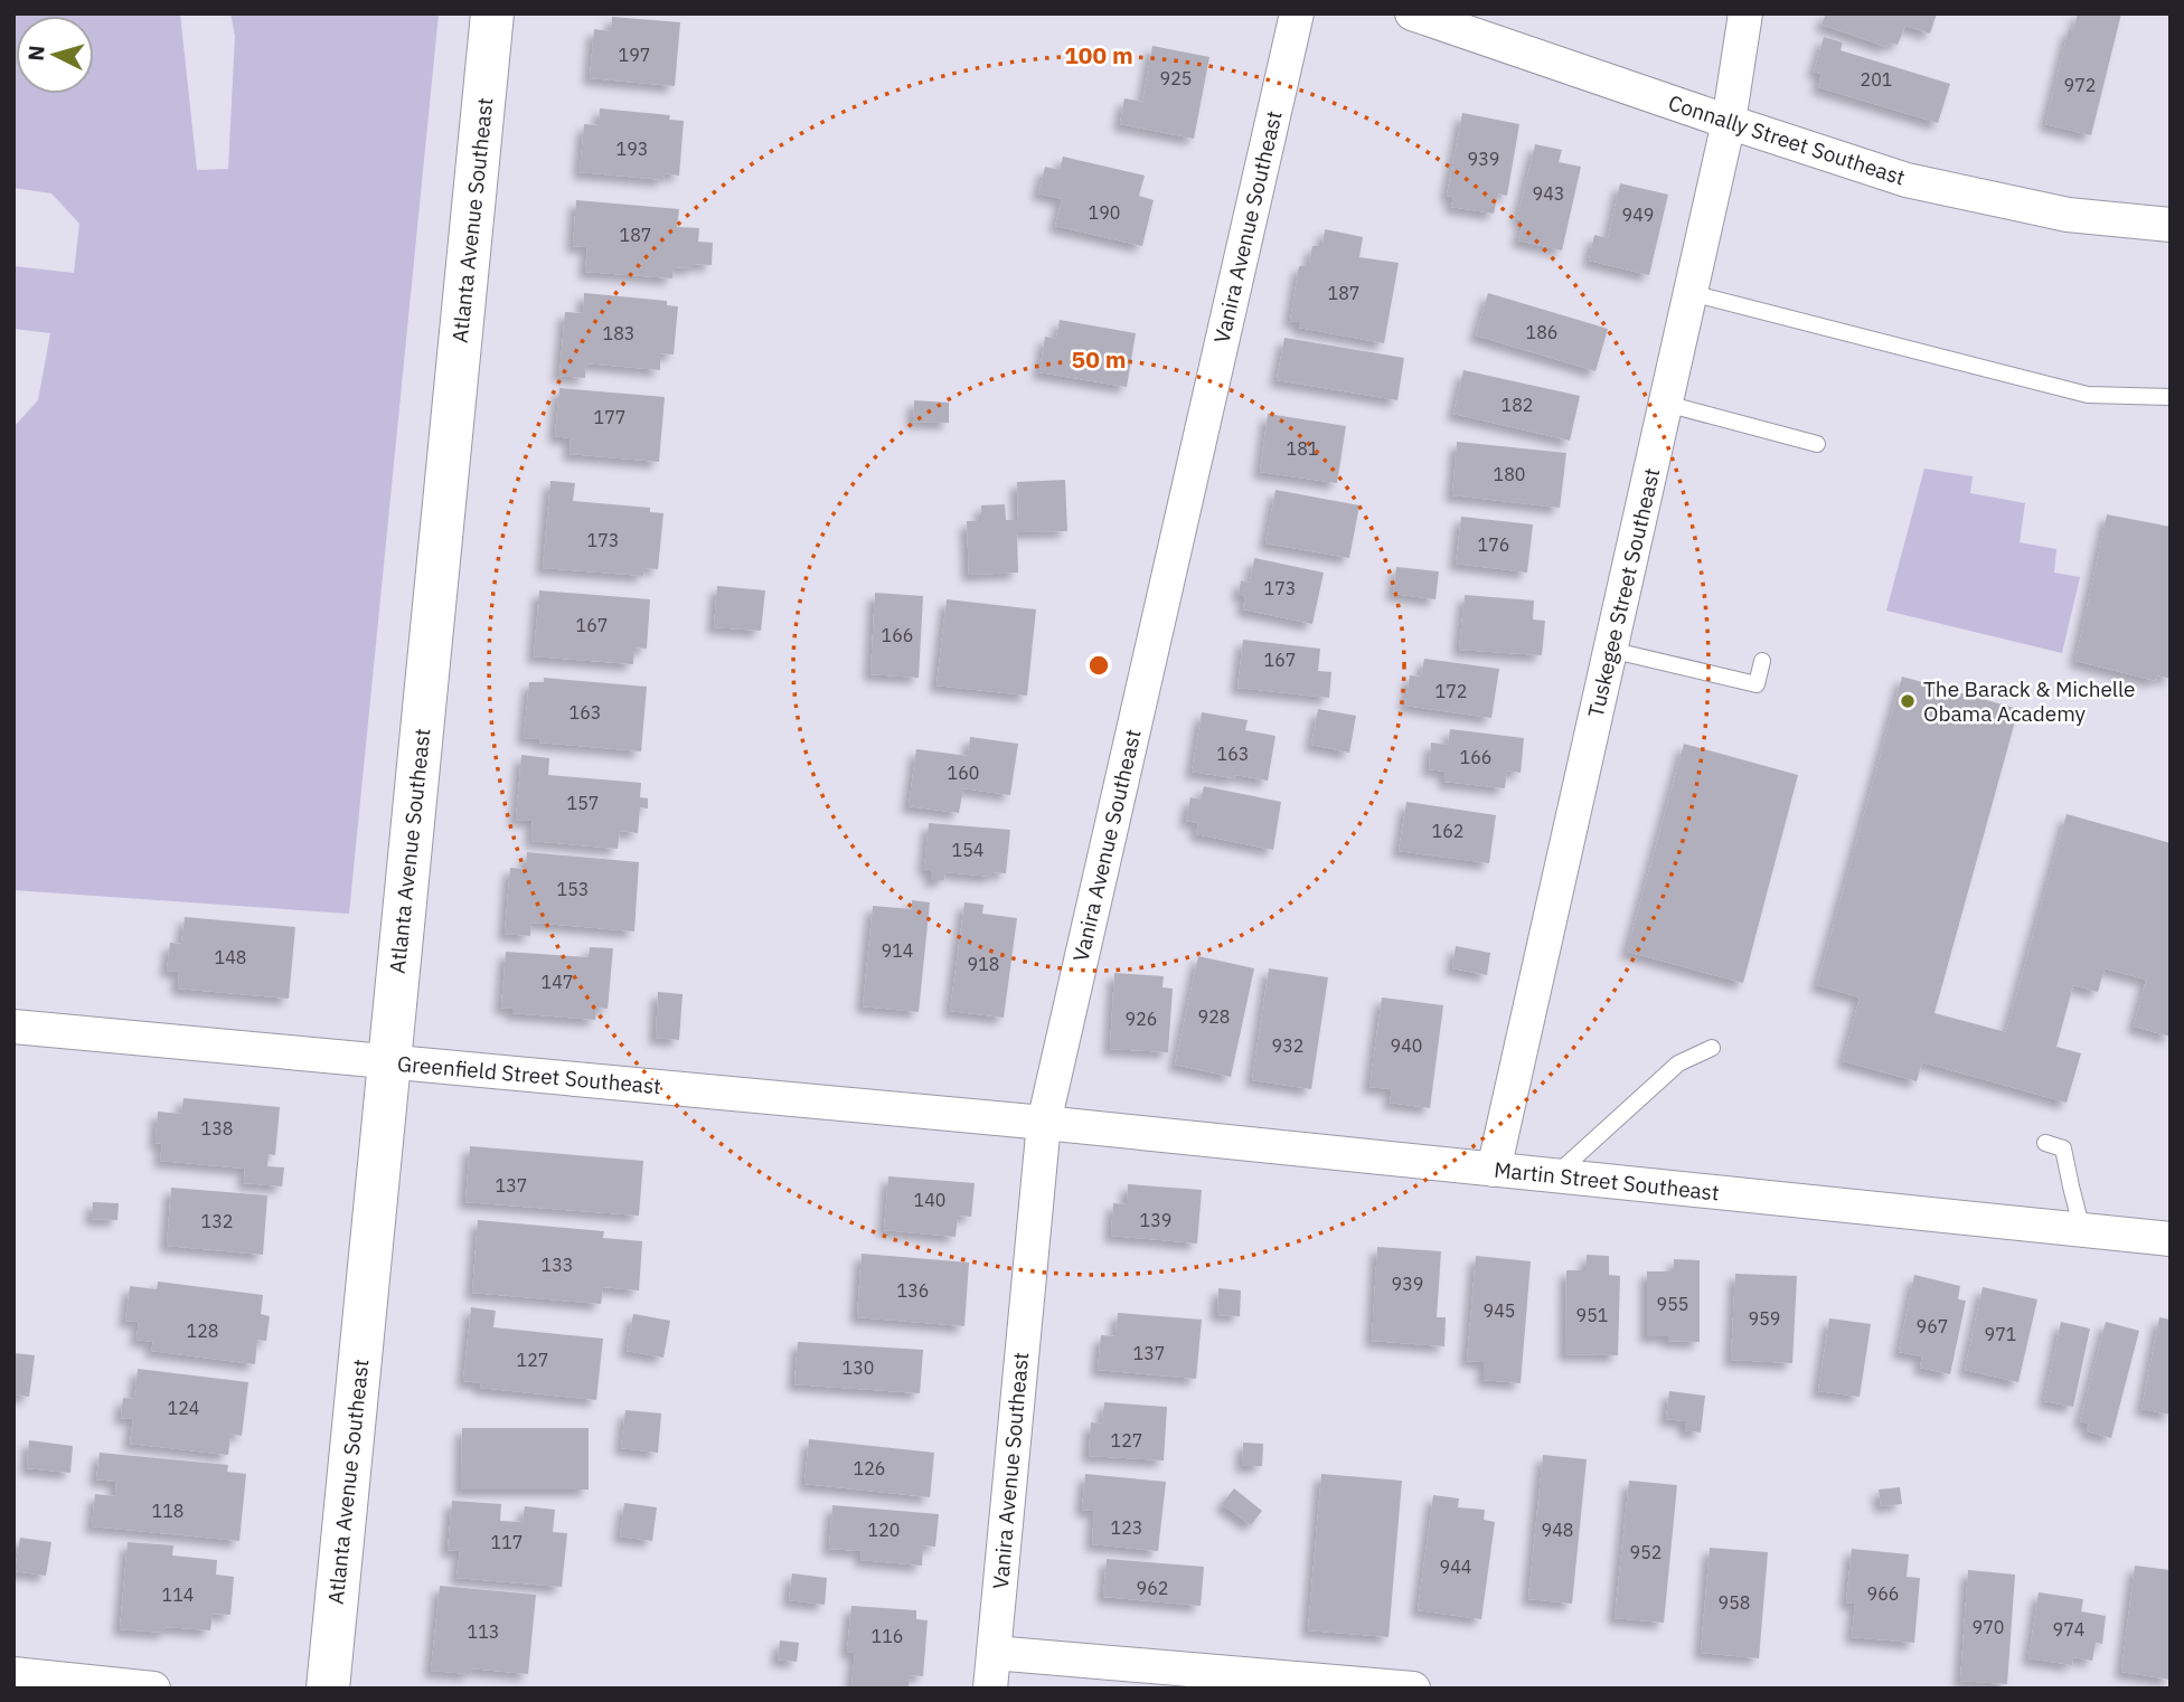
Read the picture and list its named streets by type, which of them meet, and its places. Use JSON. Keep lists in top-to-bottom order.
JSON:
{
  "streets": {
    "street": [
      "Connally Street Southeast",
      "Atlanta Avenue Southeast",
      "Vanira Avenue Southeast",
      "Tuskegee Street Southeast",
      "Greenfield Street Southeast",
      "Martin Street Southeast"
    ]
  },
  "crossings": [
    ["Connally Street Southeast", "Tuskegee Street Southeast"],
    ["Atlanta Avenue Southeast", "Greenfield Street Southeast"],
    ["Vanira Avenue Southeast", "Greenfield Street Southeast"],
    ["Vanira Avenue Southeast", "Martin Street Southeast"],
    ["Tuskegee Street Southeast", "Martin Street Southeast"],
    ["Greenfield Street Southeast", "Martin Street Southeast"]
  ],
  "places": ["The Barack & Michelle Obama Academy"],
  "house_numbers": [
    "197",
    "925",
    "201",
    "972",
    "193",
    "939",
    "943",
    "190",
    "949",
    "187",
    "187",
    "186",
    "183",
    "182",
    "177",
    "181",
    "180",
    "173",
    "176",
    "173",
    "167",
    "166",
    "167",
    "172",
    "163",
    "163",
    "166",
    "160",
    "157",
    "162",
    "154",
    "153",
    "914",
    "148",
    "918",
    "147",
    "928",
    "926",
    "932",
    "940",
    "138",
    "137",
    "140",
    "139",
    "132",
    "133",
    "939",
    "136",
    "955",
    "945",
    "951",
    "959",
    "967",
    "128",
    "971",
    "137",
    "127",
    "130",
    "124",
    "127",
    "126",
    "118",
    "123",
    "120",
    "948",
    "117",
    "952",
    "944",
    "962",
    "966",
    "114",
    "958",
    "970",
    "974",
    "113",
    "116"
  ],
  "north": "left",
  "rings": ["100 m", "50 m"]
}
